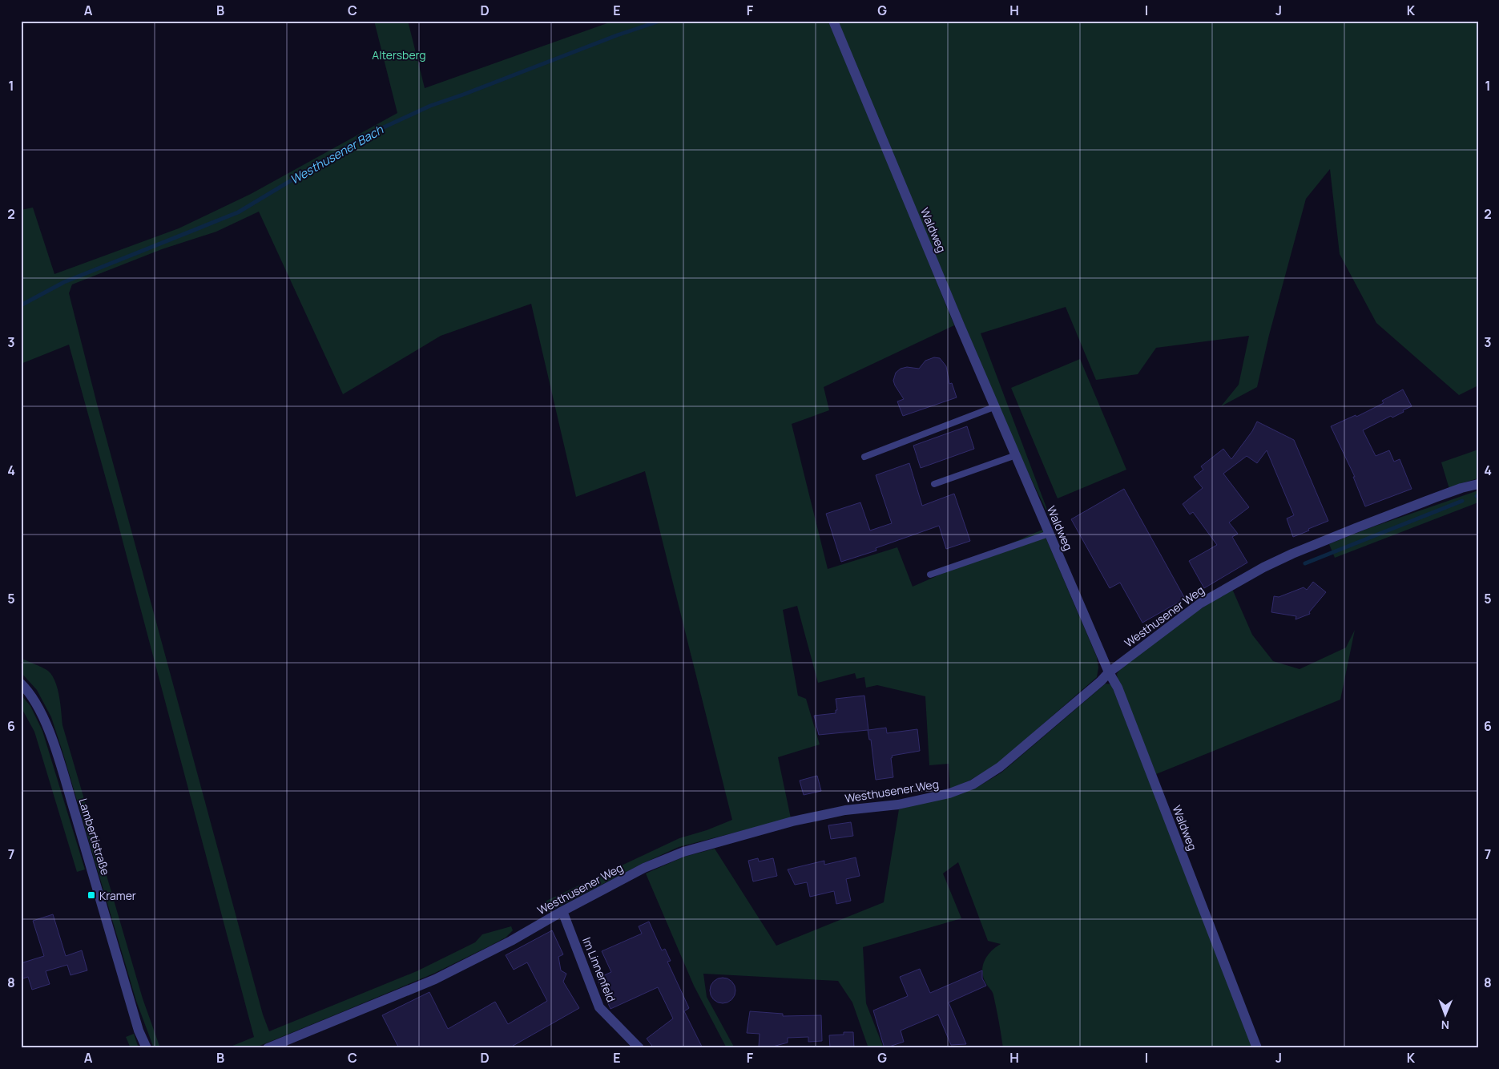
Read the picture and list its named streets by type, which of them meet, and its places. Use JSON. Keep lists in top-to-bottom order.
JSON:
{
  "streets": {
    "street": [
      "Waldweg",
      "Westhusener Weg",
      "Lambertistraße",
      "Im Linnenfeld"
    ]
  },
  "crossings": [
    ["Waldweg", "Westhusener Weg"],
    ["Westhusener Weg", "Im Linnenfeld"]
  ],
  "water": ["Westhusener Bach"],
  "parks": ["Altersberg"],
  "places": {
    "transit": ["Kramer"]
  },
  "north": "bottom",
  "grid": {
    "columns": [
      "A",
      "B",
      "C",
      "D",
      "E",
      "F",
      "G",
      "H",
      "I",
      "J",
      "K"
    ],
    "rows": [
      "1",
      "2",
      "3",
      "4",
      "5",
      "6",
      "7",
      "8"
    ]
  }
}
